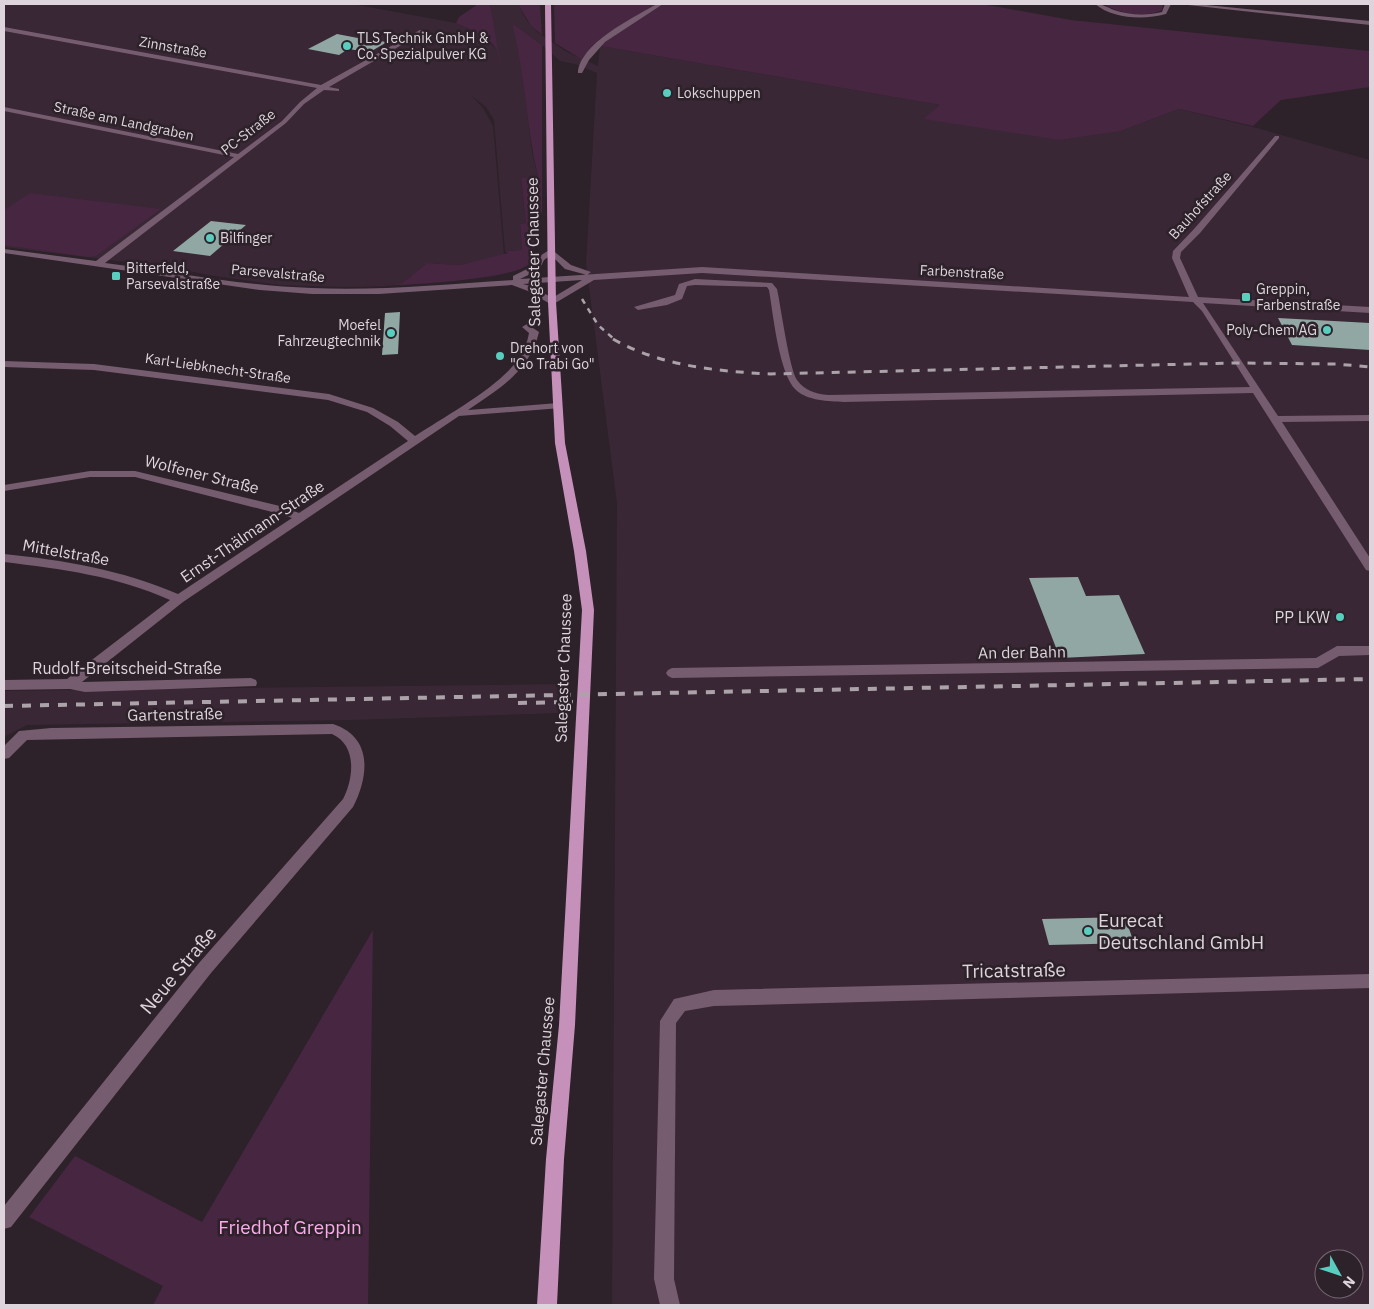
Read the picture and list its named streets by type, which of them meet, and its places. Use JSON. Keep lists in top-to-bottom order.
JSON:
{
  "streets": {
    "main road": ["Salegaster Chaussee"],
    "street": [
      "Zinnstraße",
      "Straße am Landgraben",
      "PC-Straße",
      "Bauhofstraße",
      "Farbenstraße",
      "Parsevalstraße",
      "Karl-Liebknecht-Straße",
      "Wolfener Straße",
      "Ernst-Thälmann-Straße",
      "Mittelstraße",
      "An der Bahn",
      "Rudolf-Breitscheid-Straße",
      "Gartenstraße",
      "Neue Straße",
      "Tricatstraße"
    ]
  },
  "crossings": [
    ["Zinnstraße", "PC-Straße"],
    ["Straße am Landgraben", "PC-Straße"],
    ["PC-Straße", "Parsevalstraße"],
    ["Bauhofstraße", "Farbenstraße"],
    ["Salegaster Chaussee", "Farbenstraße"],
    ["Salegaster Chaussee", "Parsevalstraße"],
    ["Salegaster Chaussee", "Ernst-Thälmann-Straße"],
    ["Farbenstraße", "Parsevalstraße"],
    ["Karl-Liebknecht-Straße", "Ernst-Thälmann-Straße"],
    ["Wolfener Straße", "Ernst-Thälmann-Straße"],
    ["Ernst-Thälmann-Straße", "Mittelstraße"],
    ["Ernst-Thälmann-Straße", "Rudolf-Breitscheid-Straße"],
    ["Gartenstraße", "Neue Straße"]
  ],
  "parks": ["Friedhof Greppin"],
  "places": {
    "other": [
      "TLS Technik GmbH & Co. Spezialpulver KG",
      "Lokschuppen",
      "Bilfinger",
      "Poly-Chem AG",
      "Moefel Fahrzeugtechnik",
      "Drehort von \"Go Trabi Go\"",
      "PP LKW",
      "Eurecat Deutschland GmbH"
    ],
    "transit": ["Bitterfeld, Parsevalstraße", "Greppin, Farbenstraße"]
  },
  "north": "bottom right"
}
